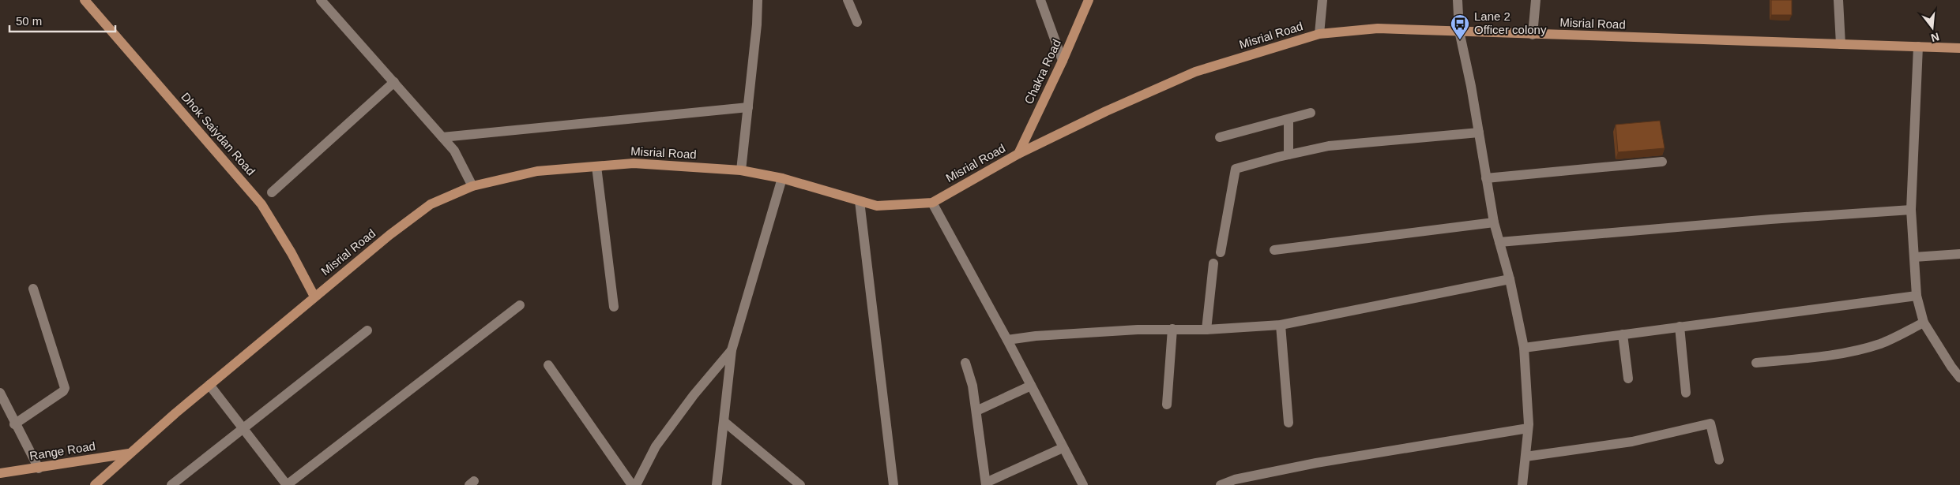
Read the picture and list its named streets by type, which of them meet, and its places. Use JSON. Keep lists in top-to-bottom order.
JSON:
{
  "streets": {
    "main road": [
      "Misrial Road",
      "Chakra Road",
      "Dhok Saiydan Road",
      "Range Road"
    ]
  },
  "crossings": [
    ["Misrial Road", "Chakra Road"],
    ["Misrial Road", "Dhok Saiydan Road"],
    ["Misrial Road", "Range Road"]
  ],
  "places": {
    "bus stop": ["Lane 2 Officer colony"]
  },
  "scale_bar": "50 m",
  "north": "bottom"
}
